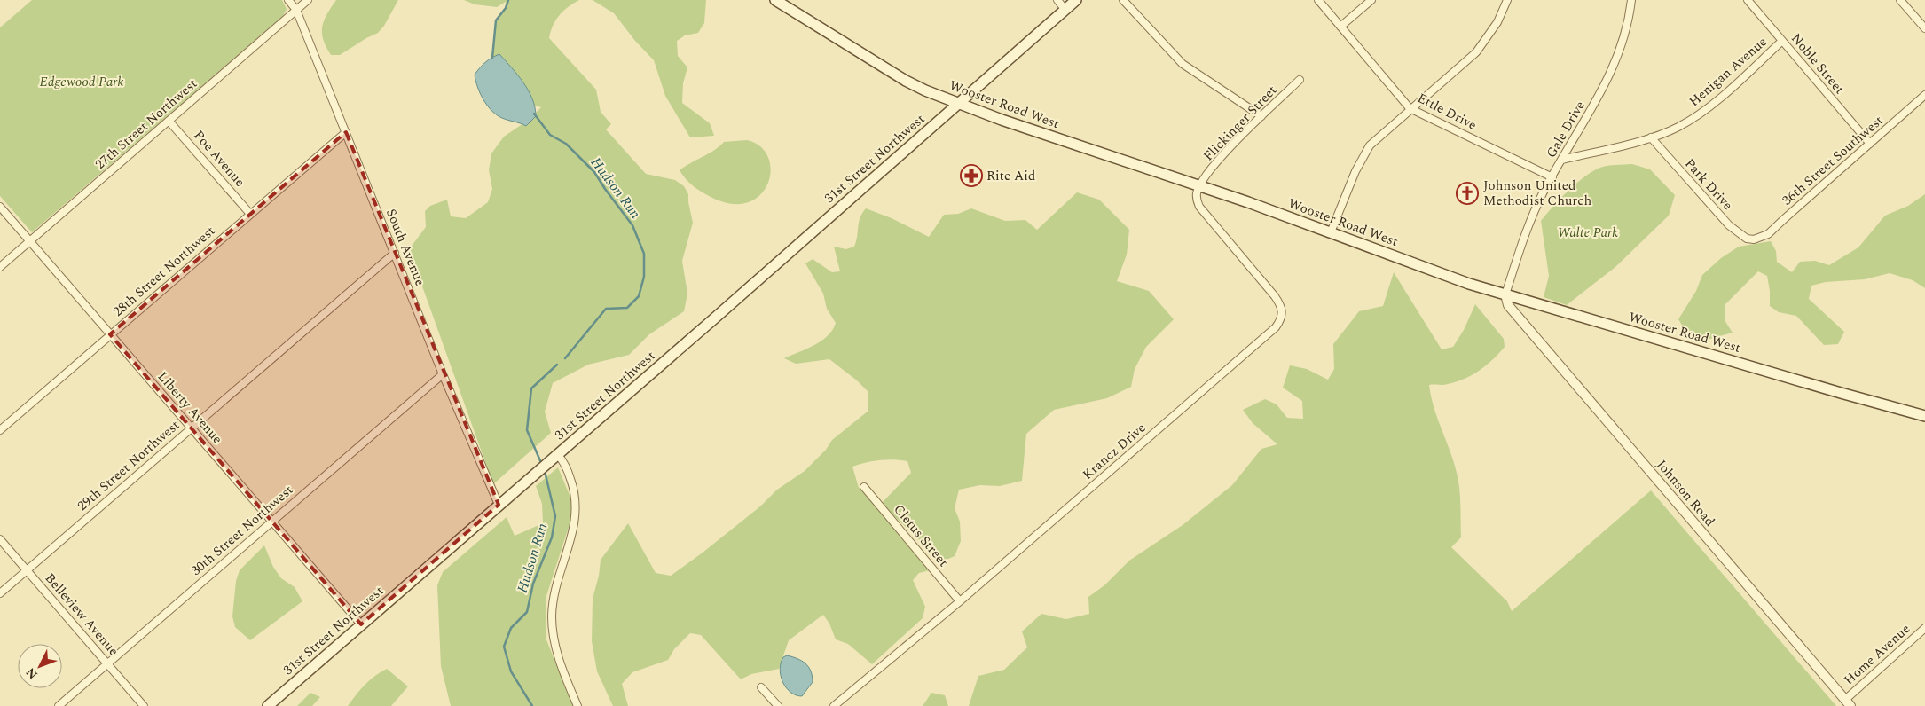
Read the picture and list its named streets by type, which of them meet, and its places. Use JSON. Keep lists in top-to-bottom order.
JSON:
{
  "streets": {
    "main road": ["Wooster Road West", "31st Street Northwest"],
    "street": [
      "Noble Street",
      "Henigan Avenue",
      "Ettle Drive",
      "Flickinger Street",
      "27th Street Northwest",
      "Gale Drive",
      "Poe Avenue",
      "36th Street Southwest",
      "Park Drive",
      "South Avenue",
      "28th Street Northwest",
      "Liberty Avenue",
      "Krancz Drive",
      "29th Street Northwest",
      "Johnson Road",
      "30th Street Northwest",
      "Cletus Street",
      "Belleview Avenue",
      "Home Avenue"
    ]
  },
  "crossings": [
    ["Noble Street", "Henigan Avenue"],
    ["Noble Street", "36th Street Southwest"],
    ["Henigan Avenue", "Gale Drive"],
    ["Henigan Avenue", "Park Drive"],
    ["Wooster Road West", "Flickinger Street"],
    ["Wooster Road West", "Gale Drive"],
    ["Wooster Road West", "31st Street Northwest"],
    ["Wooster Road West", "Krancz Drive"],
    ["Wooster Road West", "Johnson Road"],
    ["Ettle Drive", "Gale Drive"],
    ["Flickinger Street", "Krancz Drive"],
    ["27th Street Northwest", "Poe Avenue"],
    ["27th Street Northwest", "South Avenue"],
    ["27th Street Northwest", "Liberty Avenue"],
    ["Gale Drive", "Johnson Road"],
    ["Poe Avenue", "28th Street Northwest"],
    ["31st Street Northwest", "South Avenue"],
    ["31st Street Northwest", "Liberty Avenue"],
    ["36th Street Southwest", "Park Drive"],
    ["South Avenue", "28th Street Northwest"],
    ["South Avenue", "29th Street Northwest"],
    ["South Avenue", "30th Street Northwest"],
    ["28th Street Northwest", "Liberty Avenue"],
    ["Liberty Avenue", "29th Street Northwest"],
    ["Liberty Avenue", "30th Street Northwest"],
    ["Krancz Drive", "Cletus Street"],
    ["29th Street Northwest", "Belleview Avenue"],
    ["Johnson Road", "Home Avenue"],
    ["30th Street Northwest", "Belleview Avenue"]
  ],
  "water": ["Hudson Run"],
  "parks": ["Edgewood Park", "Walte Park"],
  "places": {
    "pharmacy": ["Rite Aid"],
    "church": ["Johnson United Methodist Church"]
  },
  "north": "bottom left"
}
